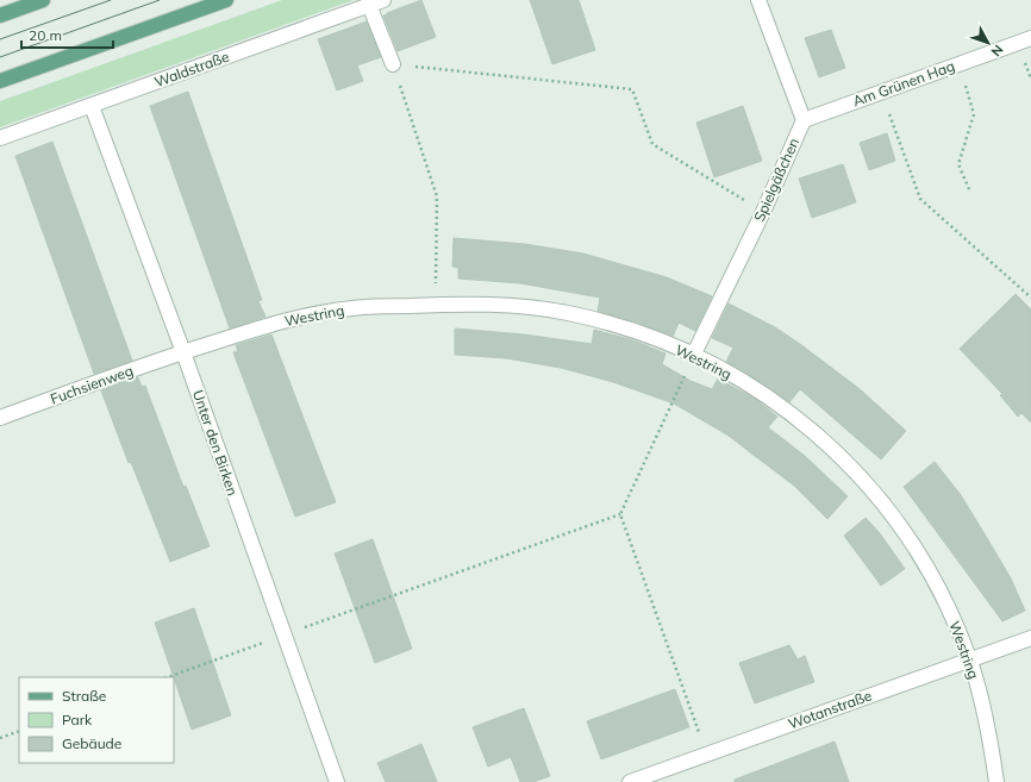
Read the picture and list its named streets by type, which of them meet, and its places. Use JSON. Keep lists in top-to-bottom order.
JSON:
{
  "streets": {
    "street": [
      "Waldstraße",
      "Am Grünen Hag",
      "Spielgäßchen",
      "Westring",
      "Fuchsienweg",
      "Unter den Birken",
      "Wotanstraße"
    ]
  },
  "crossings": [
    ["Waldstraße", "Unter den Birken"],
    ["Am Grünen Hag", "Spielgäßchen"],
    ["Spielgäßchen", "Westring"],
    ["Westring", "Fuchsienweg"],
    ["Westring", "Unter den Birken"],
    ["Westring", "Wotanstraße"],
    ["Fuchsienweg", "Unter den Birken"]
  ],
  "legend": ["Straße", "Park", "Gebäude"],
  "scale_bar": "20 m",
  "north": "bottom right"
}
